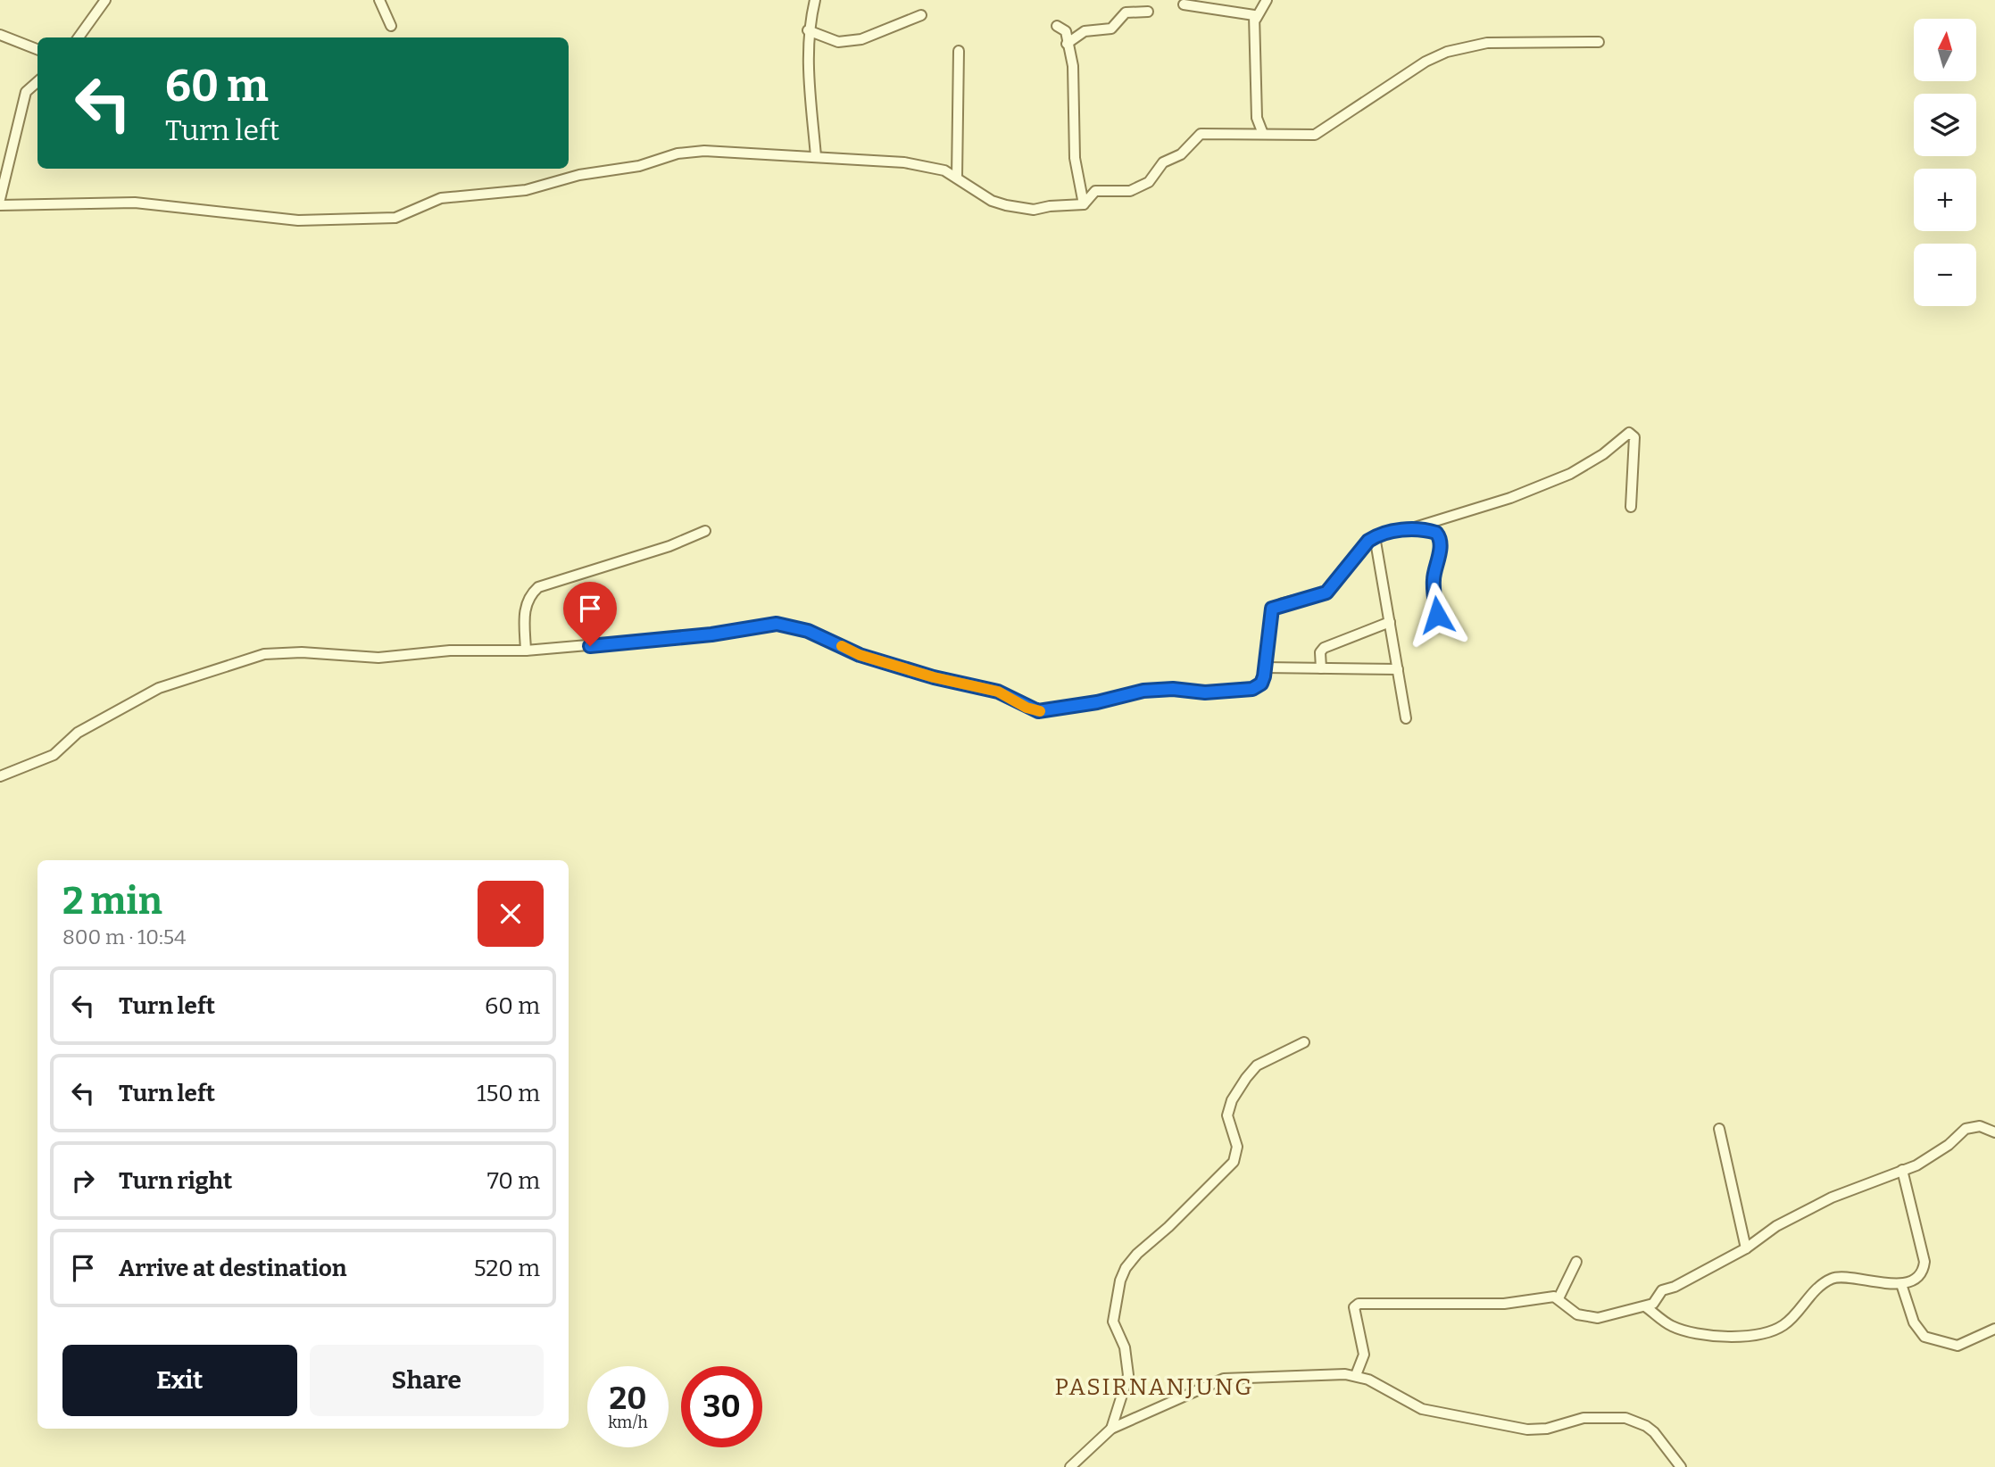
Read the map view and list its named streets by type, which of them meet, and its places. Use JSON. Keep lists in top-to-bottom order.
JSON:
{
  "districts": ["PASIRNANJUNG"],
  "north": "top",
  "page": {
    "map_buttons": ["+", "−"],
    "turn": ["60 m", "Turn left"],
    "heading": ["2 min", "800 m · 10:54"],
    "list": [
      {
        "name": "Turn left",
        "value": "60 m"
      },
      {
        "name": "Turn left",
        "value": "150 m"
      },
      {
        "name": "Turn right",
        "value": "70 m"
      },
      {
        "name": "Arrive at destination",
        "value": "520 m"
      }
    ],
    "buttons": ["Exit", "Share"],
    "speed": "20 km/h",
    "limit": "30"
  }
}
